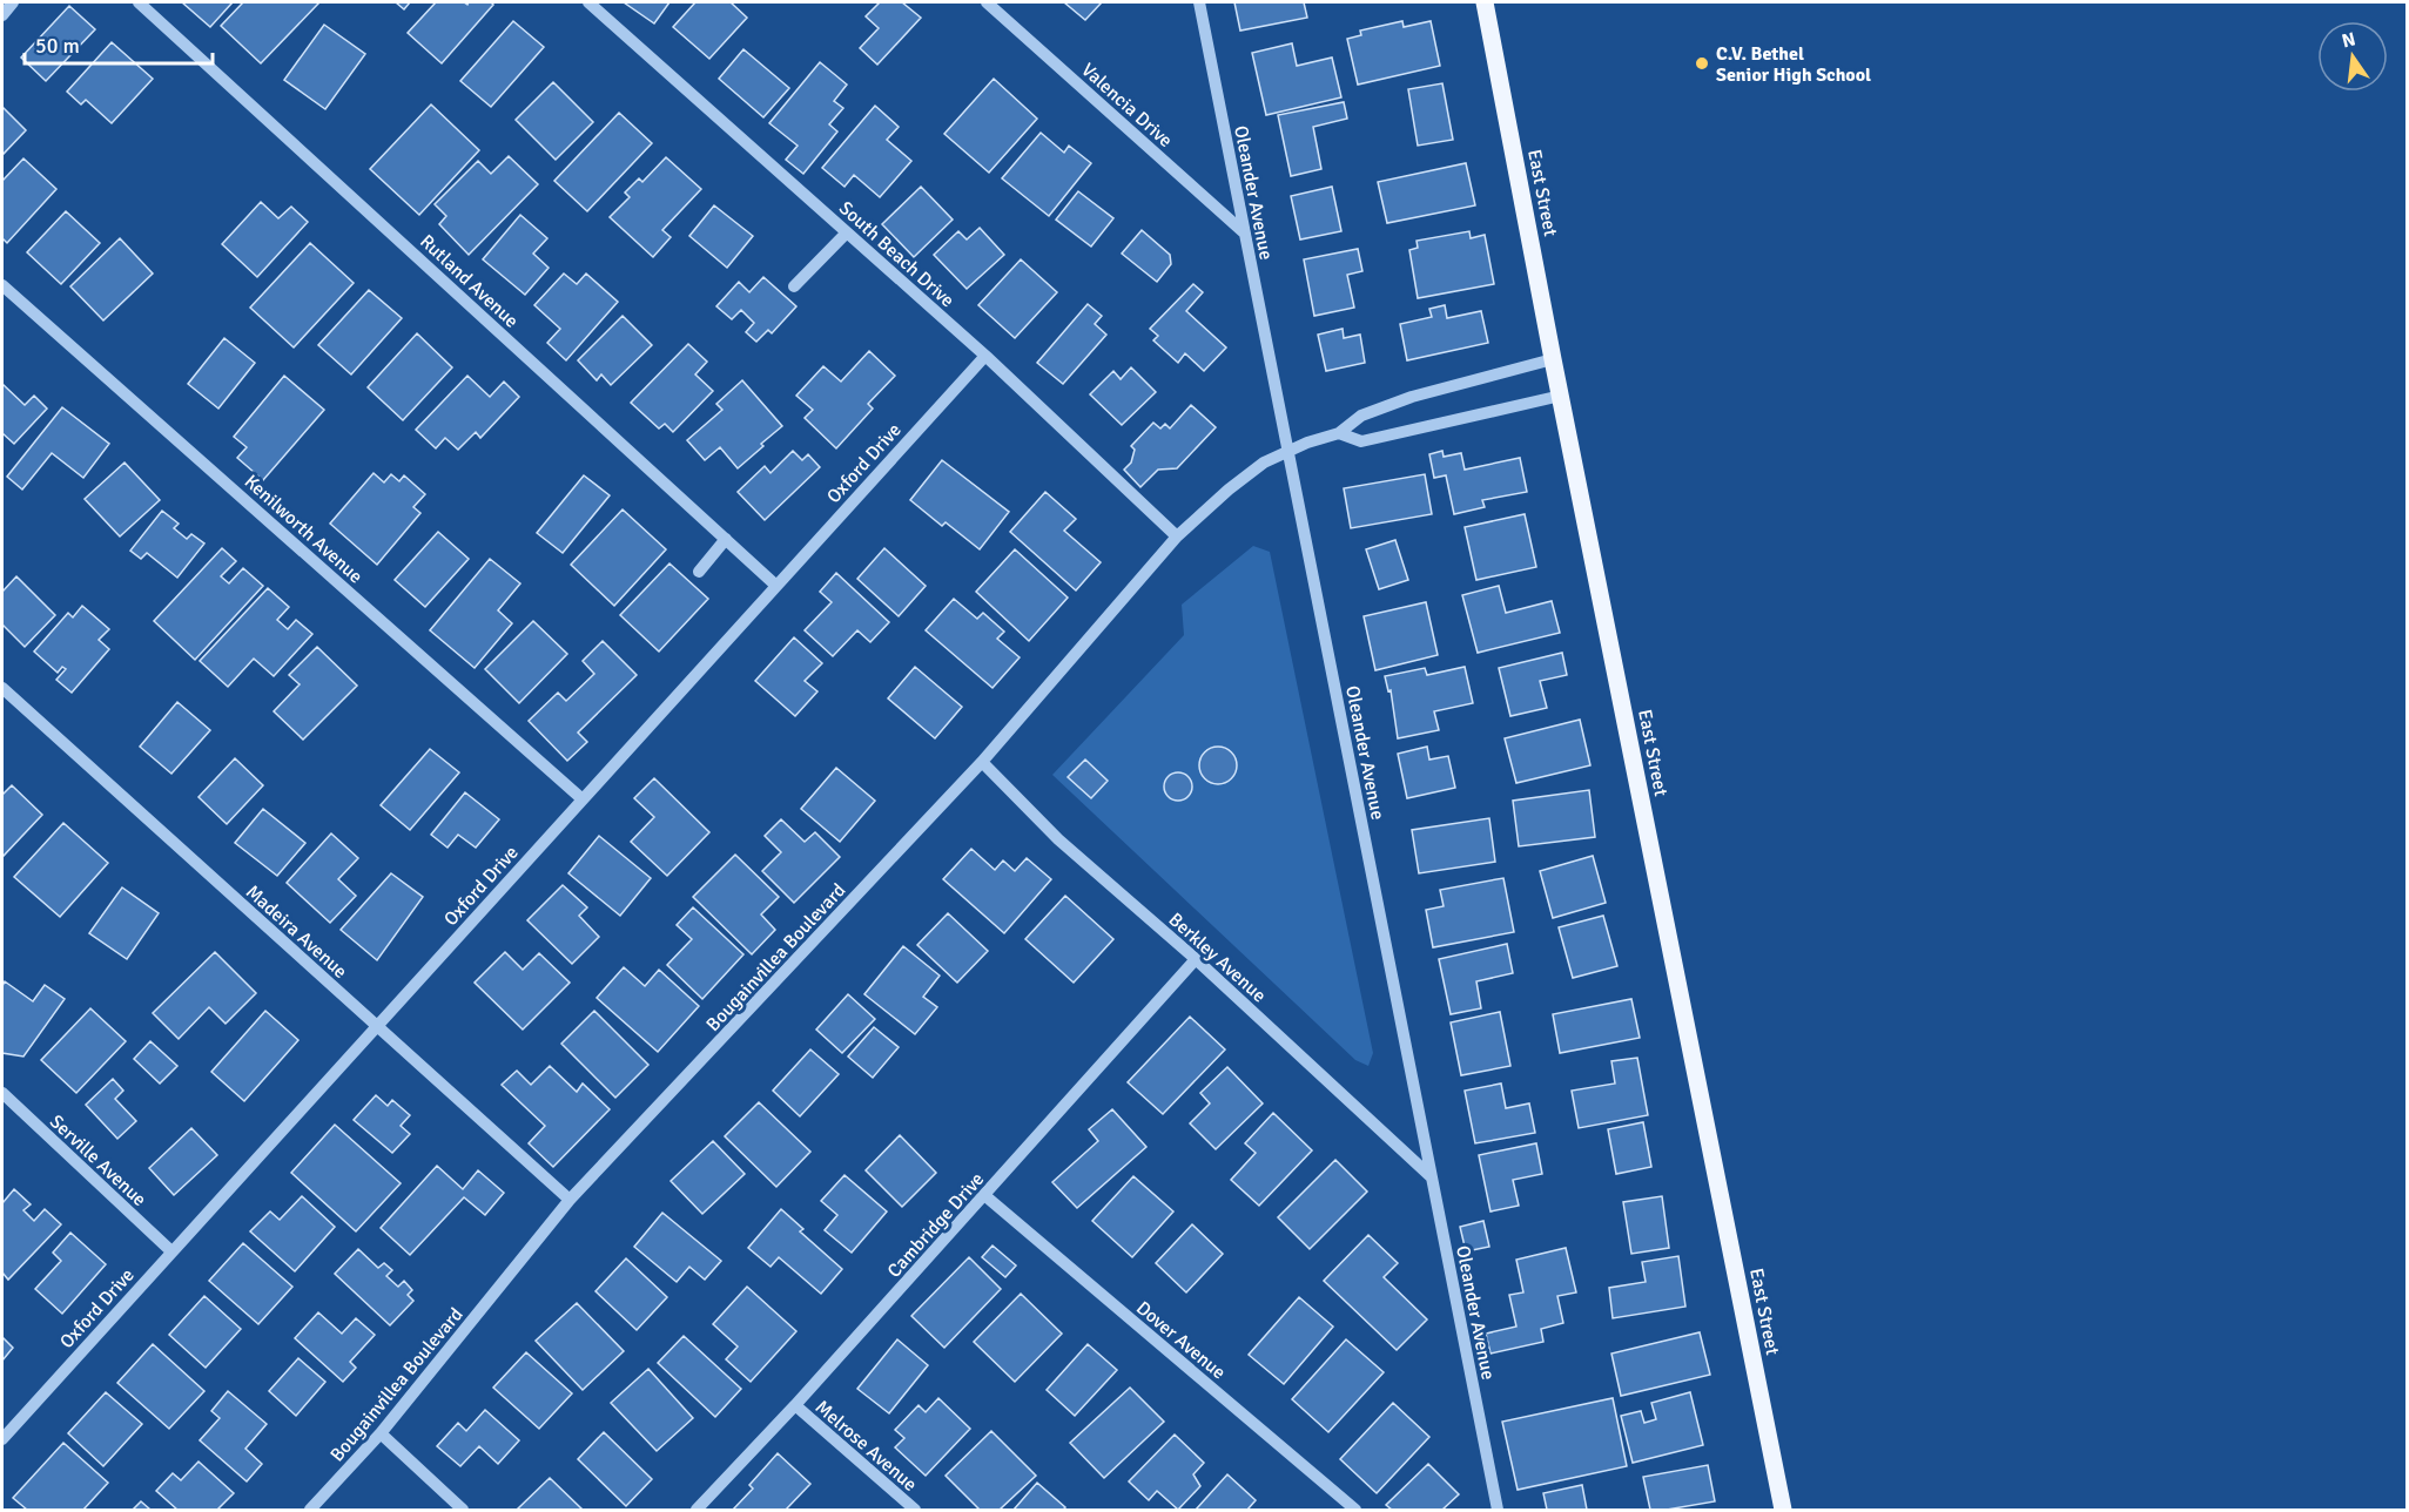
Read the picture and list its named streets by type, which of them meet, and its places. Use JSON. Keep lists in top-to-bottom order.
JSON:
{
  "streets": {
    "main road": ["East Street"],
    "street": [
      "Valencia Drive",
      "Oleander Avenue",
      "South Beach Drive",
      "Rutland Avenue",
      "Oxford Drive",
      "Kenilworth Avenue",
      "Madeira Avenue",
      "Bougainvillea Boulevard",
      "Berkley Avenue",
      "Serville Avenue",
      "Cambridge Drive",
      "Dover Avenue",
      "Melrose Avenue"
    ]
  },
  "crossings": [
    ["Valencia Drive", "Oleander Avenue"],
    ["Oleander Avenue", "Bougainvillea Boulevard"],
    ["Oleander Avenue", "Berkley Avenue"],
    ["South Beach Drive", "Oxford Drive"],
    ["South Beach Drive", "Bougainvillea Boulevard"],
    ["Rutland Avenue", "Oxford Drive"],
    ["Oxford Drive", "Kenilworth Avenue"],
    ["Oxford Drive", "Madeira Avenue"],
    ["Oxford Drive", "Serville Avenue"],
    ["Madeira Avenue", "Bougainvillea Boulevard"],
    ["Bougainvillea Boulevard", "Berkley Avenue"],
    ["Berkley Avenue", "Cambridge Drive"],
    ["Cambridge Drive", "Dover Avenue"],
    ["Cambridge Drive", "Melrose Avenue"]
  ],
  "places": ["C.V. Bethel Senior High School"],
  "scale_bar": "50 m",
  "north": "top"
}
